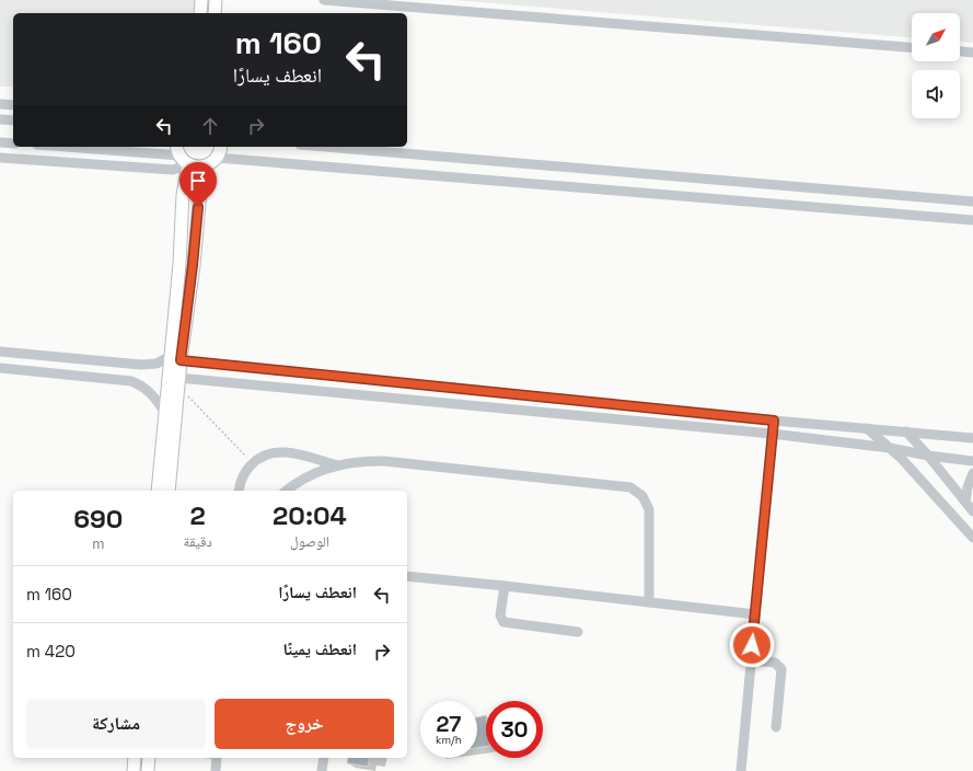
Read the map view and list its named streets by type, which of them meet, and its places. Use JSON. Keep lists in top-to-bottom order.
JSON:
{
  "north": "top right",
  "page": {
    "turn": ["160 m", "انعطف يسارًا"],
    "eta": [
      "20:04",
      "الوصول",
      "2",
      "دقيقة",
      "690",
      "m"
    ],
    "list": [
      {
        "name": "انعطف يسارًا",
        "value": "160 m"
      },
      {
        "name": "انعطف يمينًا",
        "value": "420 m"
      }
    ],
    "buttons": ["خروج", "مشاركة"],
    "speed": "27 km/h",
    "limit": "30"
  }
}
